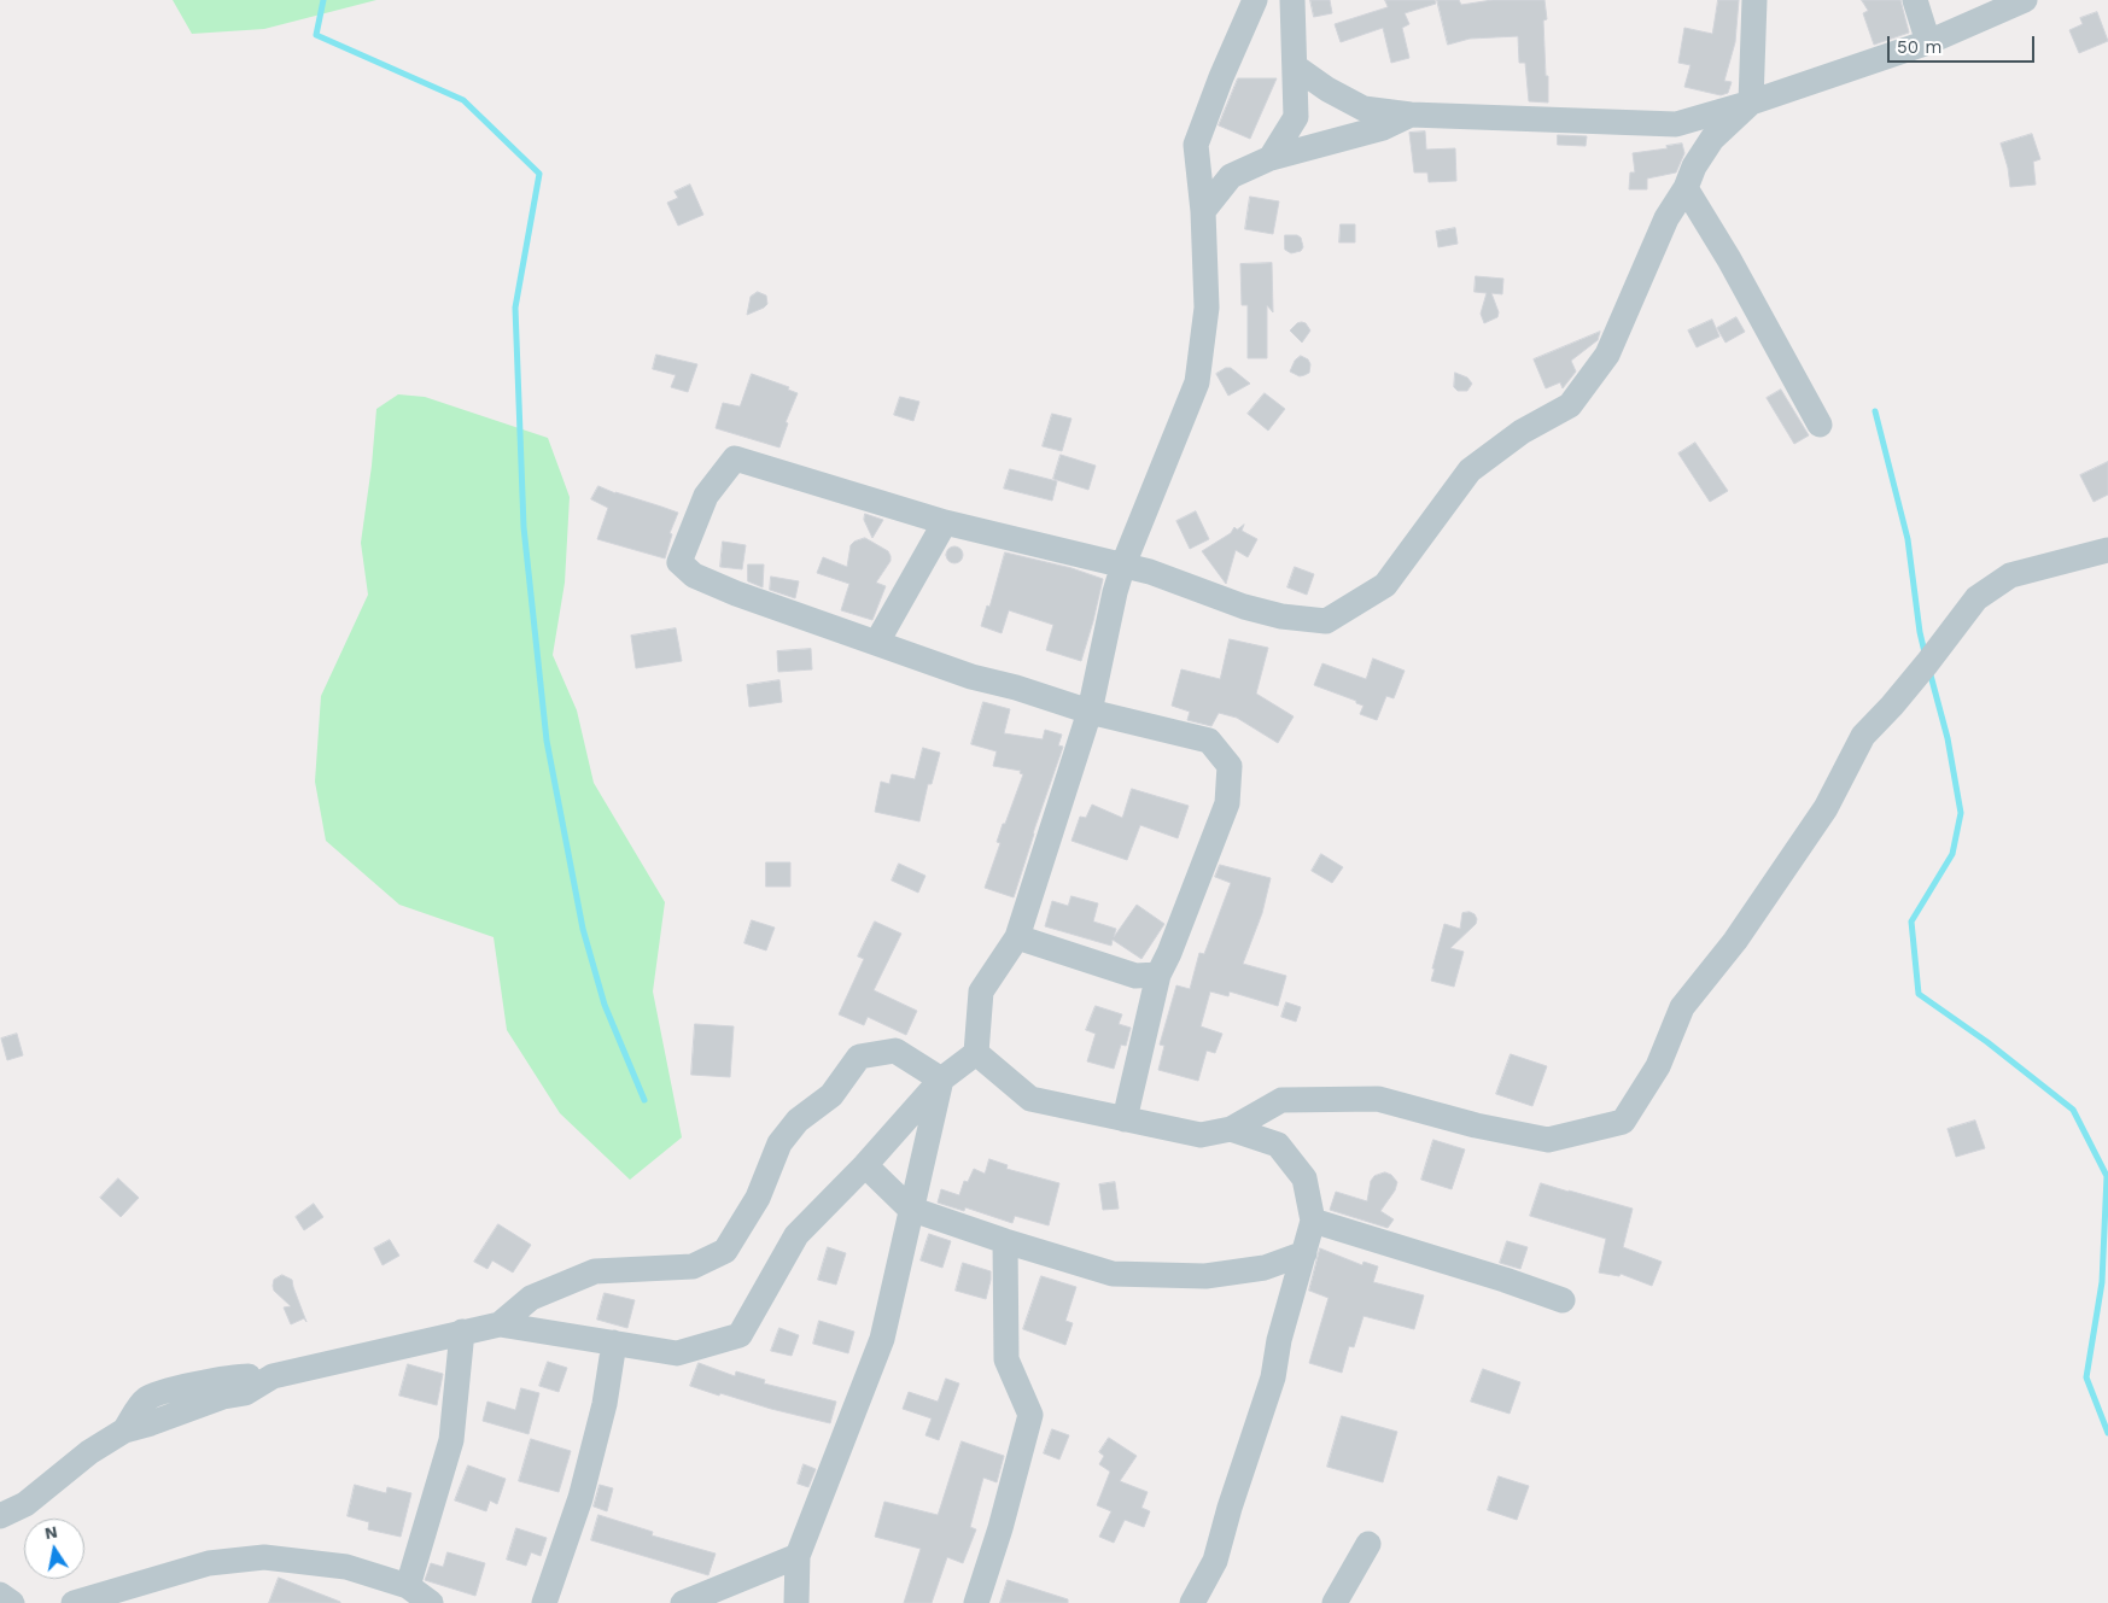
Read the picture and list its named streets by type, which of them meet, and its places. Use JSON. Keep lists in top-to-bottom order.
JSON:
{
  "scale_bar": "50 m",
  "north": "top"
}
